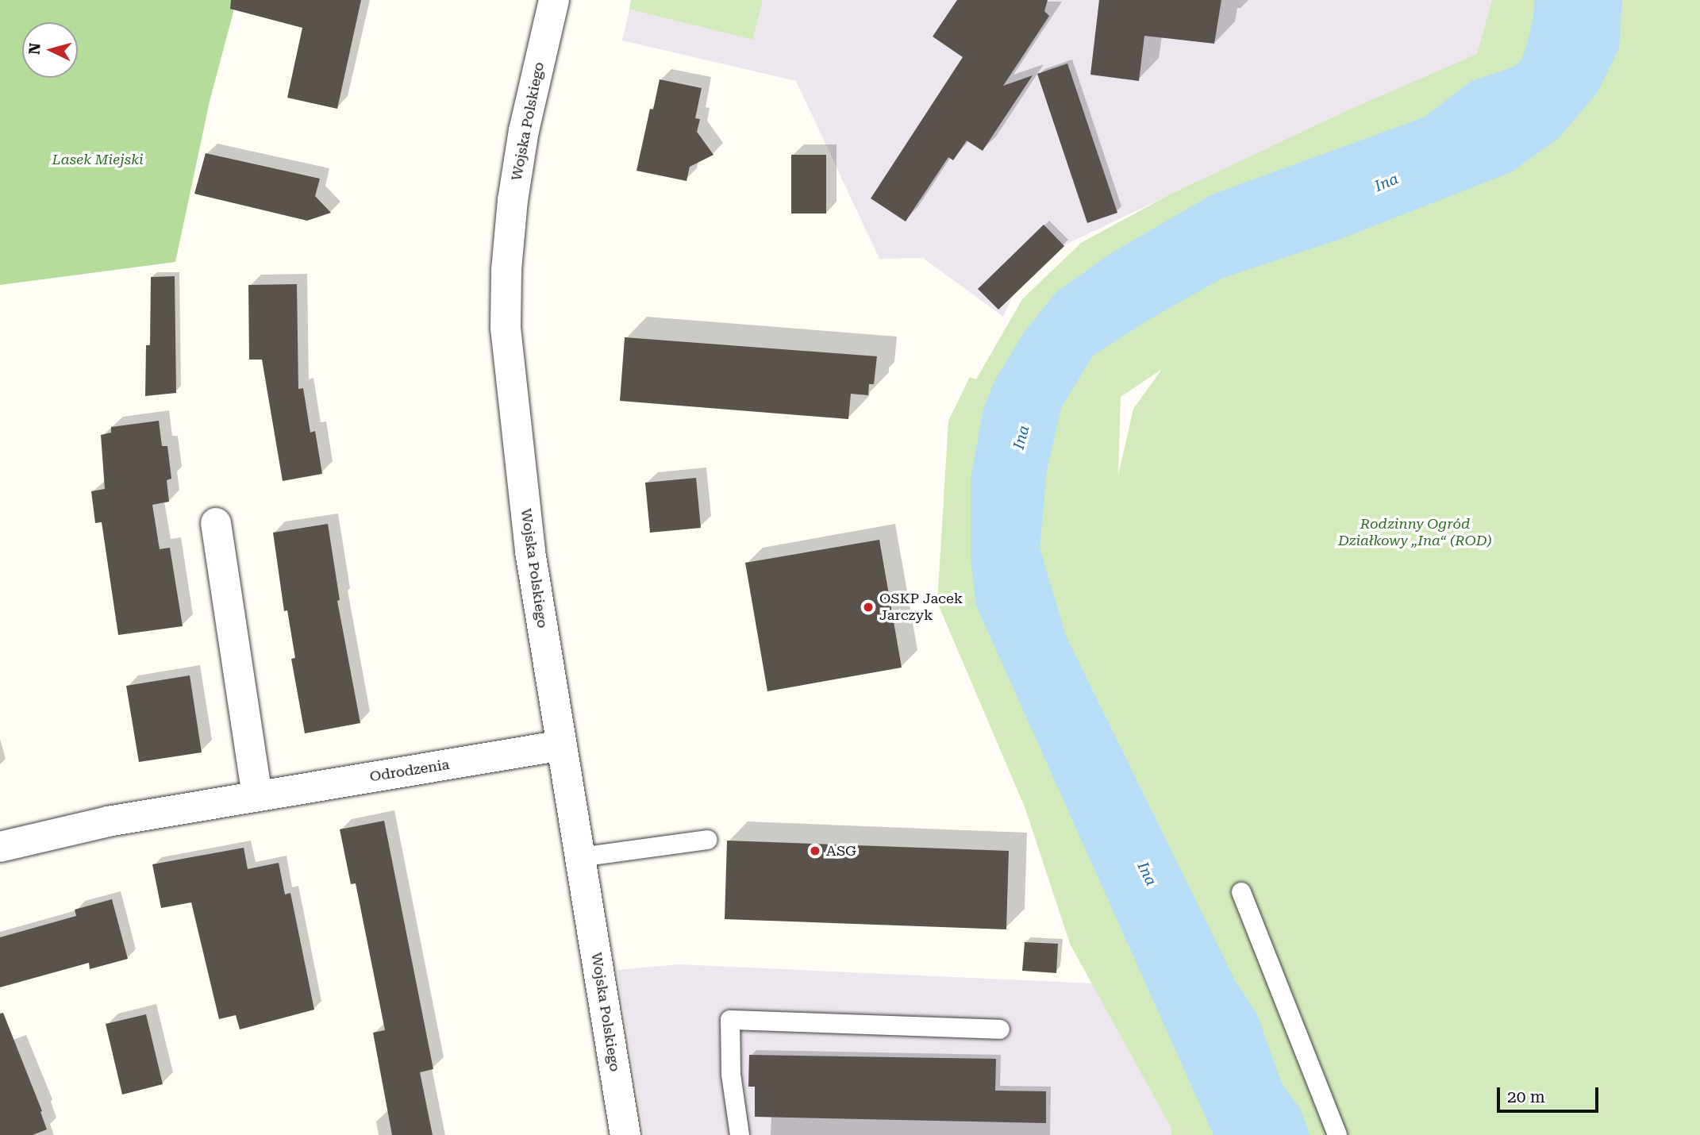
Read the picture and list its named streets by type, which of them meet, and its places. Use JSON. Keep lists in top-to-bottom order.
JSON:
{
  "streets": {
    "street": ["Wojska Polskiego", "Odrodzenia"]
  },
  "crossings": [
    ["Wojska Polskiego", "Odrodzenia"]
  ],
  "water": ["Ina"],
  "parks": ["Lasek Miejski", "Rodzinny Ogród Działkowy „Ina“ (ROD)"],
  "places": ["OSKP Jacek Jarczyk", "ASG"],
  "scale_bar": "20 m",
  "north": "left"
}
